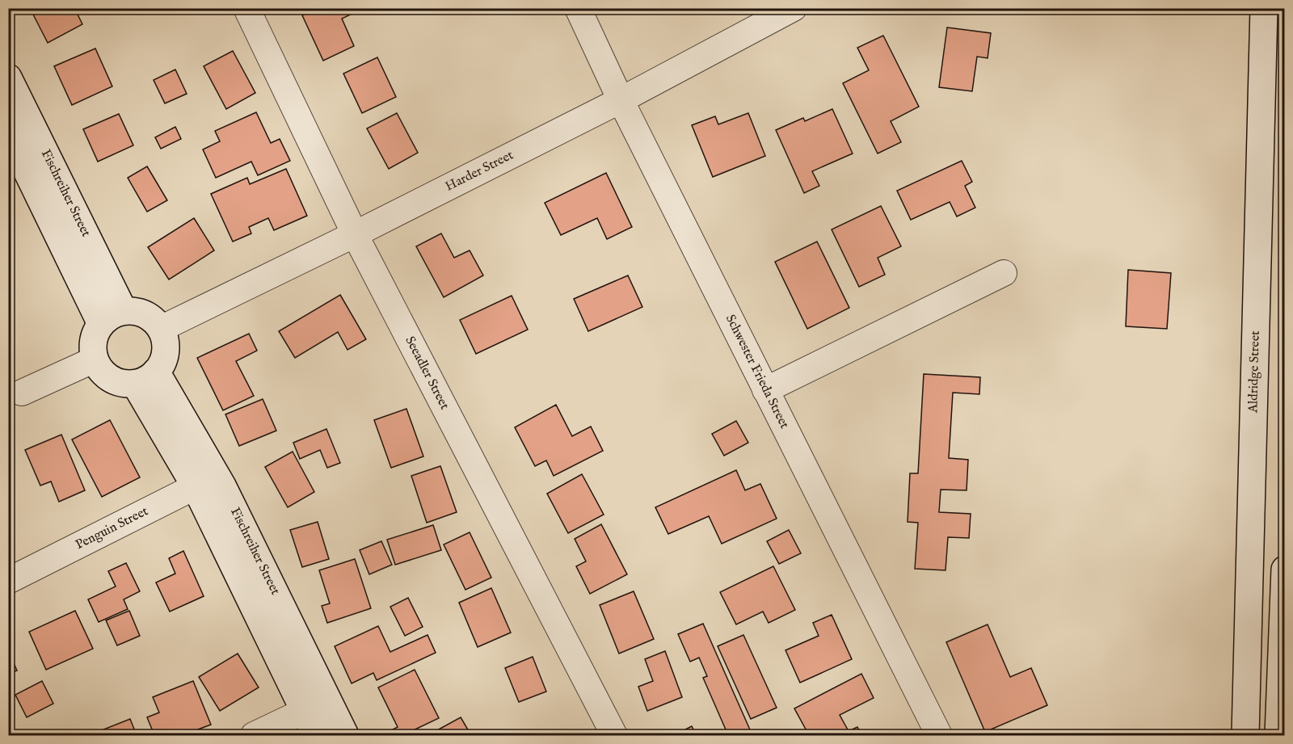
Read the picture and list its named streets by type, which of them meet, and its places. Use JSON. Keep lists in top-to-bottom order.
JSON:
{
  "streets": {
    "street": [
      "Harder Street",
      "Fischreiher Street",
      "Aldridge Street",
      "Schwester Frieda Street",
      "Seeadler Street",
      "Penguin Street"
    ]
  },
  "crossings": [
    ["Harder Street", "Fischreiher Street"],
    ["Harder Street", "Schwester Frieda Street"],
    ["Harder Street", "Seeadler Street"],
    ["Fischreiher Street", "Penguin Street"]
  ]
}
